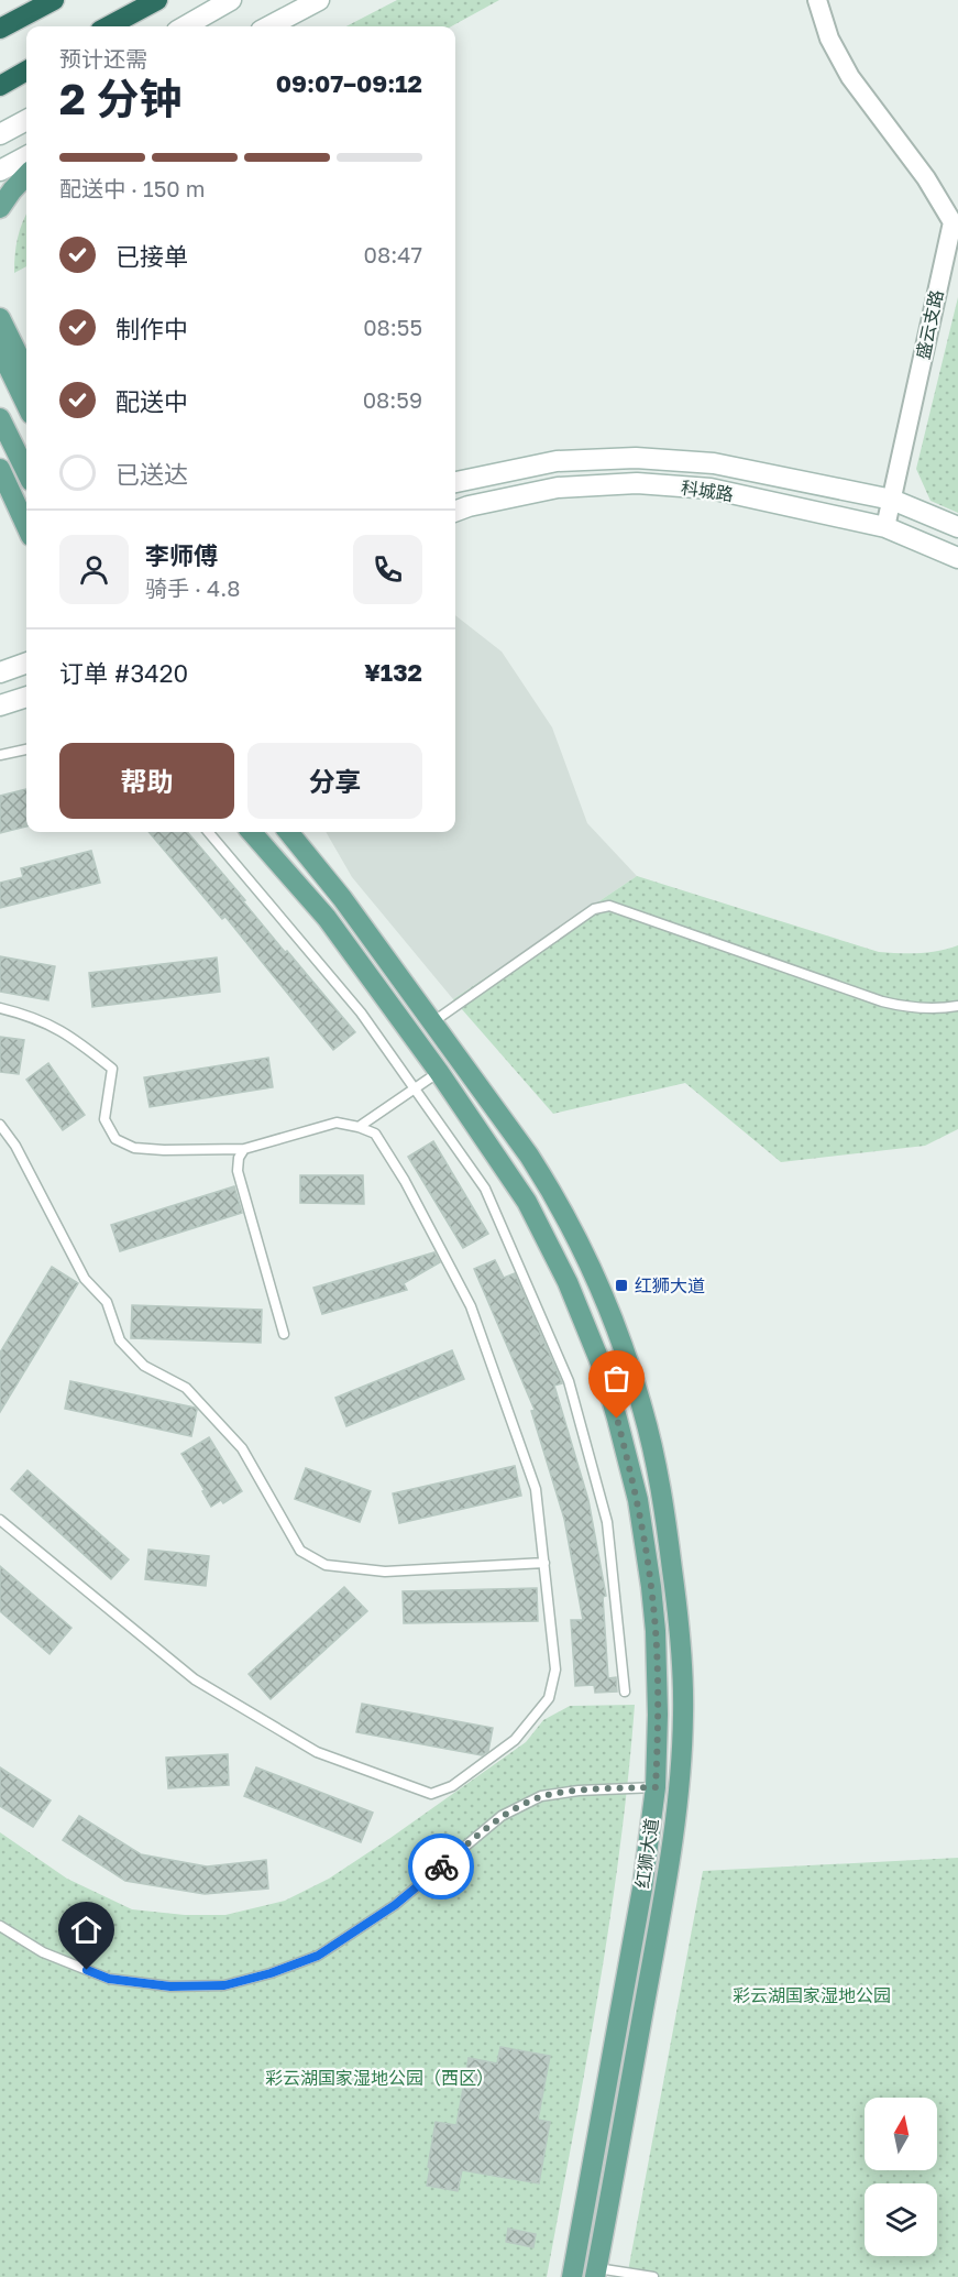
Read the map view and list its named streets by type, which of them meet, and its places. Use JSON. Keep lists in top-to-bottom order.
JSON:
{
  "streets": {
    "main road": ["科城路", "红狮大道"],
    "street": ["盛云支路"]
  },
  "crossings": [
    ["盛云支路", "科城路"]
  ],
  "parks": ["彩云湖国家湿地公园", "彩云湖国家湿地公园（西区）"],
  "places": {
    "transit": ["红狮大道"]
  },
  "north": "top",
  "page": {
    "heading": ["2 分钟", "预计还需", "09:07–09:12"],
    "panel": [
      "李师傅",
      "骑手 · 4.8",
      "订单 #3420",
      "¥132"
    ],
    "bar": "配送中 · 150 m",
    "list": [
      ["已接单", "08:47"],
      ["制作中", "08:55"],
      ["配送中", "08:59"],
      "已送达"
    ],
    "buttons": ["帮助", "分享"]
  }
}
